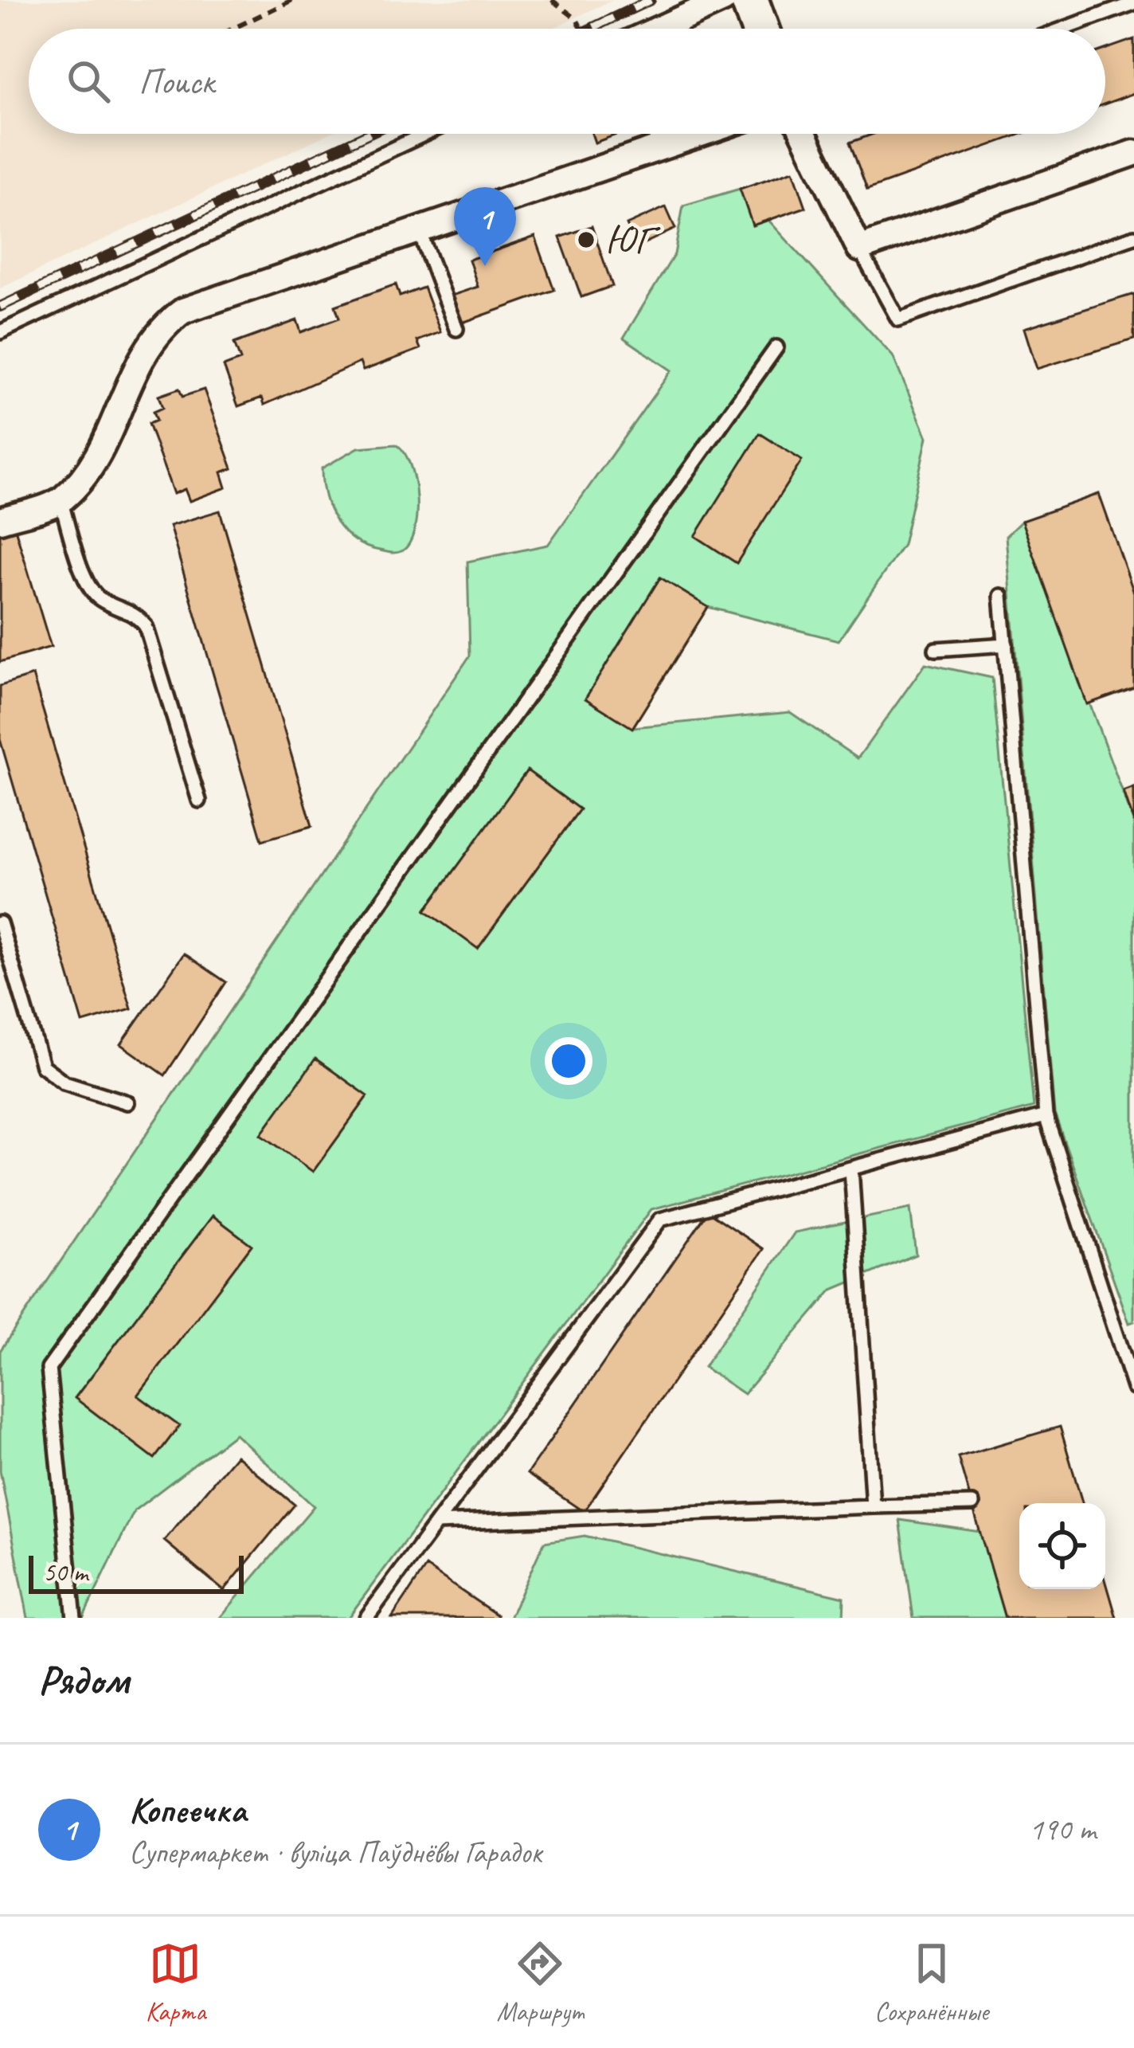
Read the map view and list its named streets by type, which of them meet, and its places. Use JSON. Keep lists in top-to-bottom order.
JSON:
{
  "places": ["ЮГ"],
  "scale_bar": "50 m",
  "page": {
    "search": "Поиск",
    "pins": "1",
    "scale": "50 m",
    "heading": "Рядом",
    "list": [
      {
        "mark": "1",
        "name": "Копеечка",
        "note": "Супермаркет · вуліца Паўднёвы Гарадок",
        "value": "190 m"
      }
    ],
    "nav": ["Карта", "Маршрут", "Сохранённые"]
  }
}
